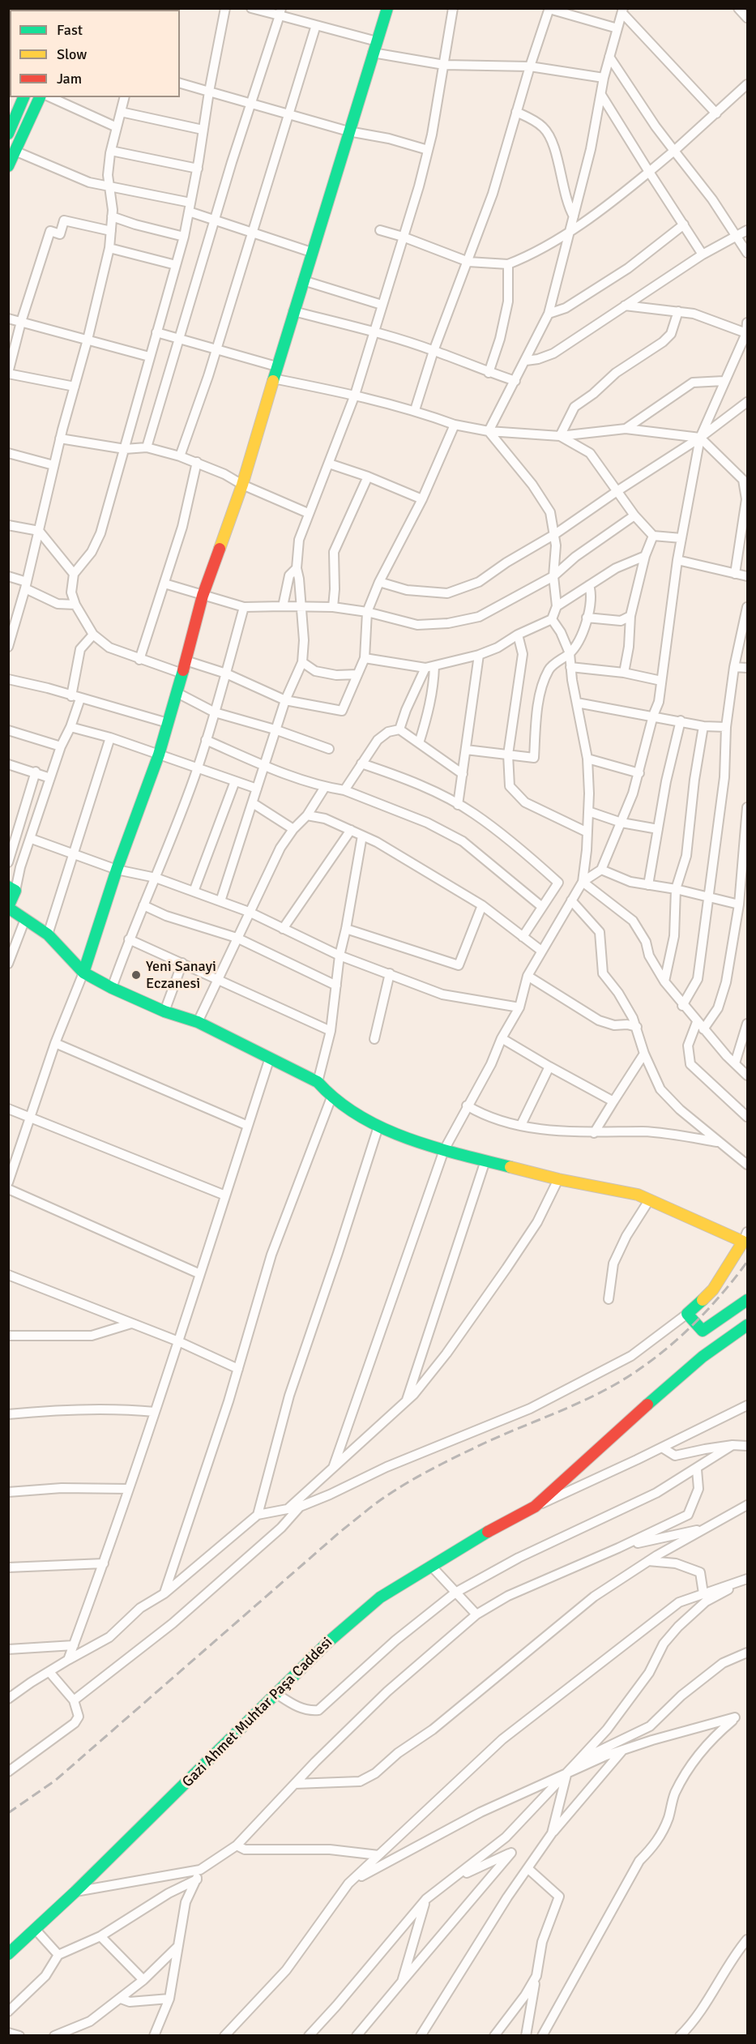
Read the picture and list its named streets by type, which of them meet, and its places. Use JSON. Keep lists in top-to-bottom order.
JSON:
{
  "streets": {
    "main road": ["Gazi Ahmet Muhtar Paşa Caddesi"]
  },
  "places": ["Yeni Sanayi Eczanesi"],
  "legend": ["Fast", "Slow", "Jam"]
}
